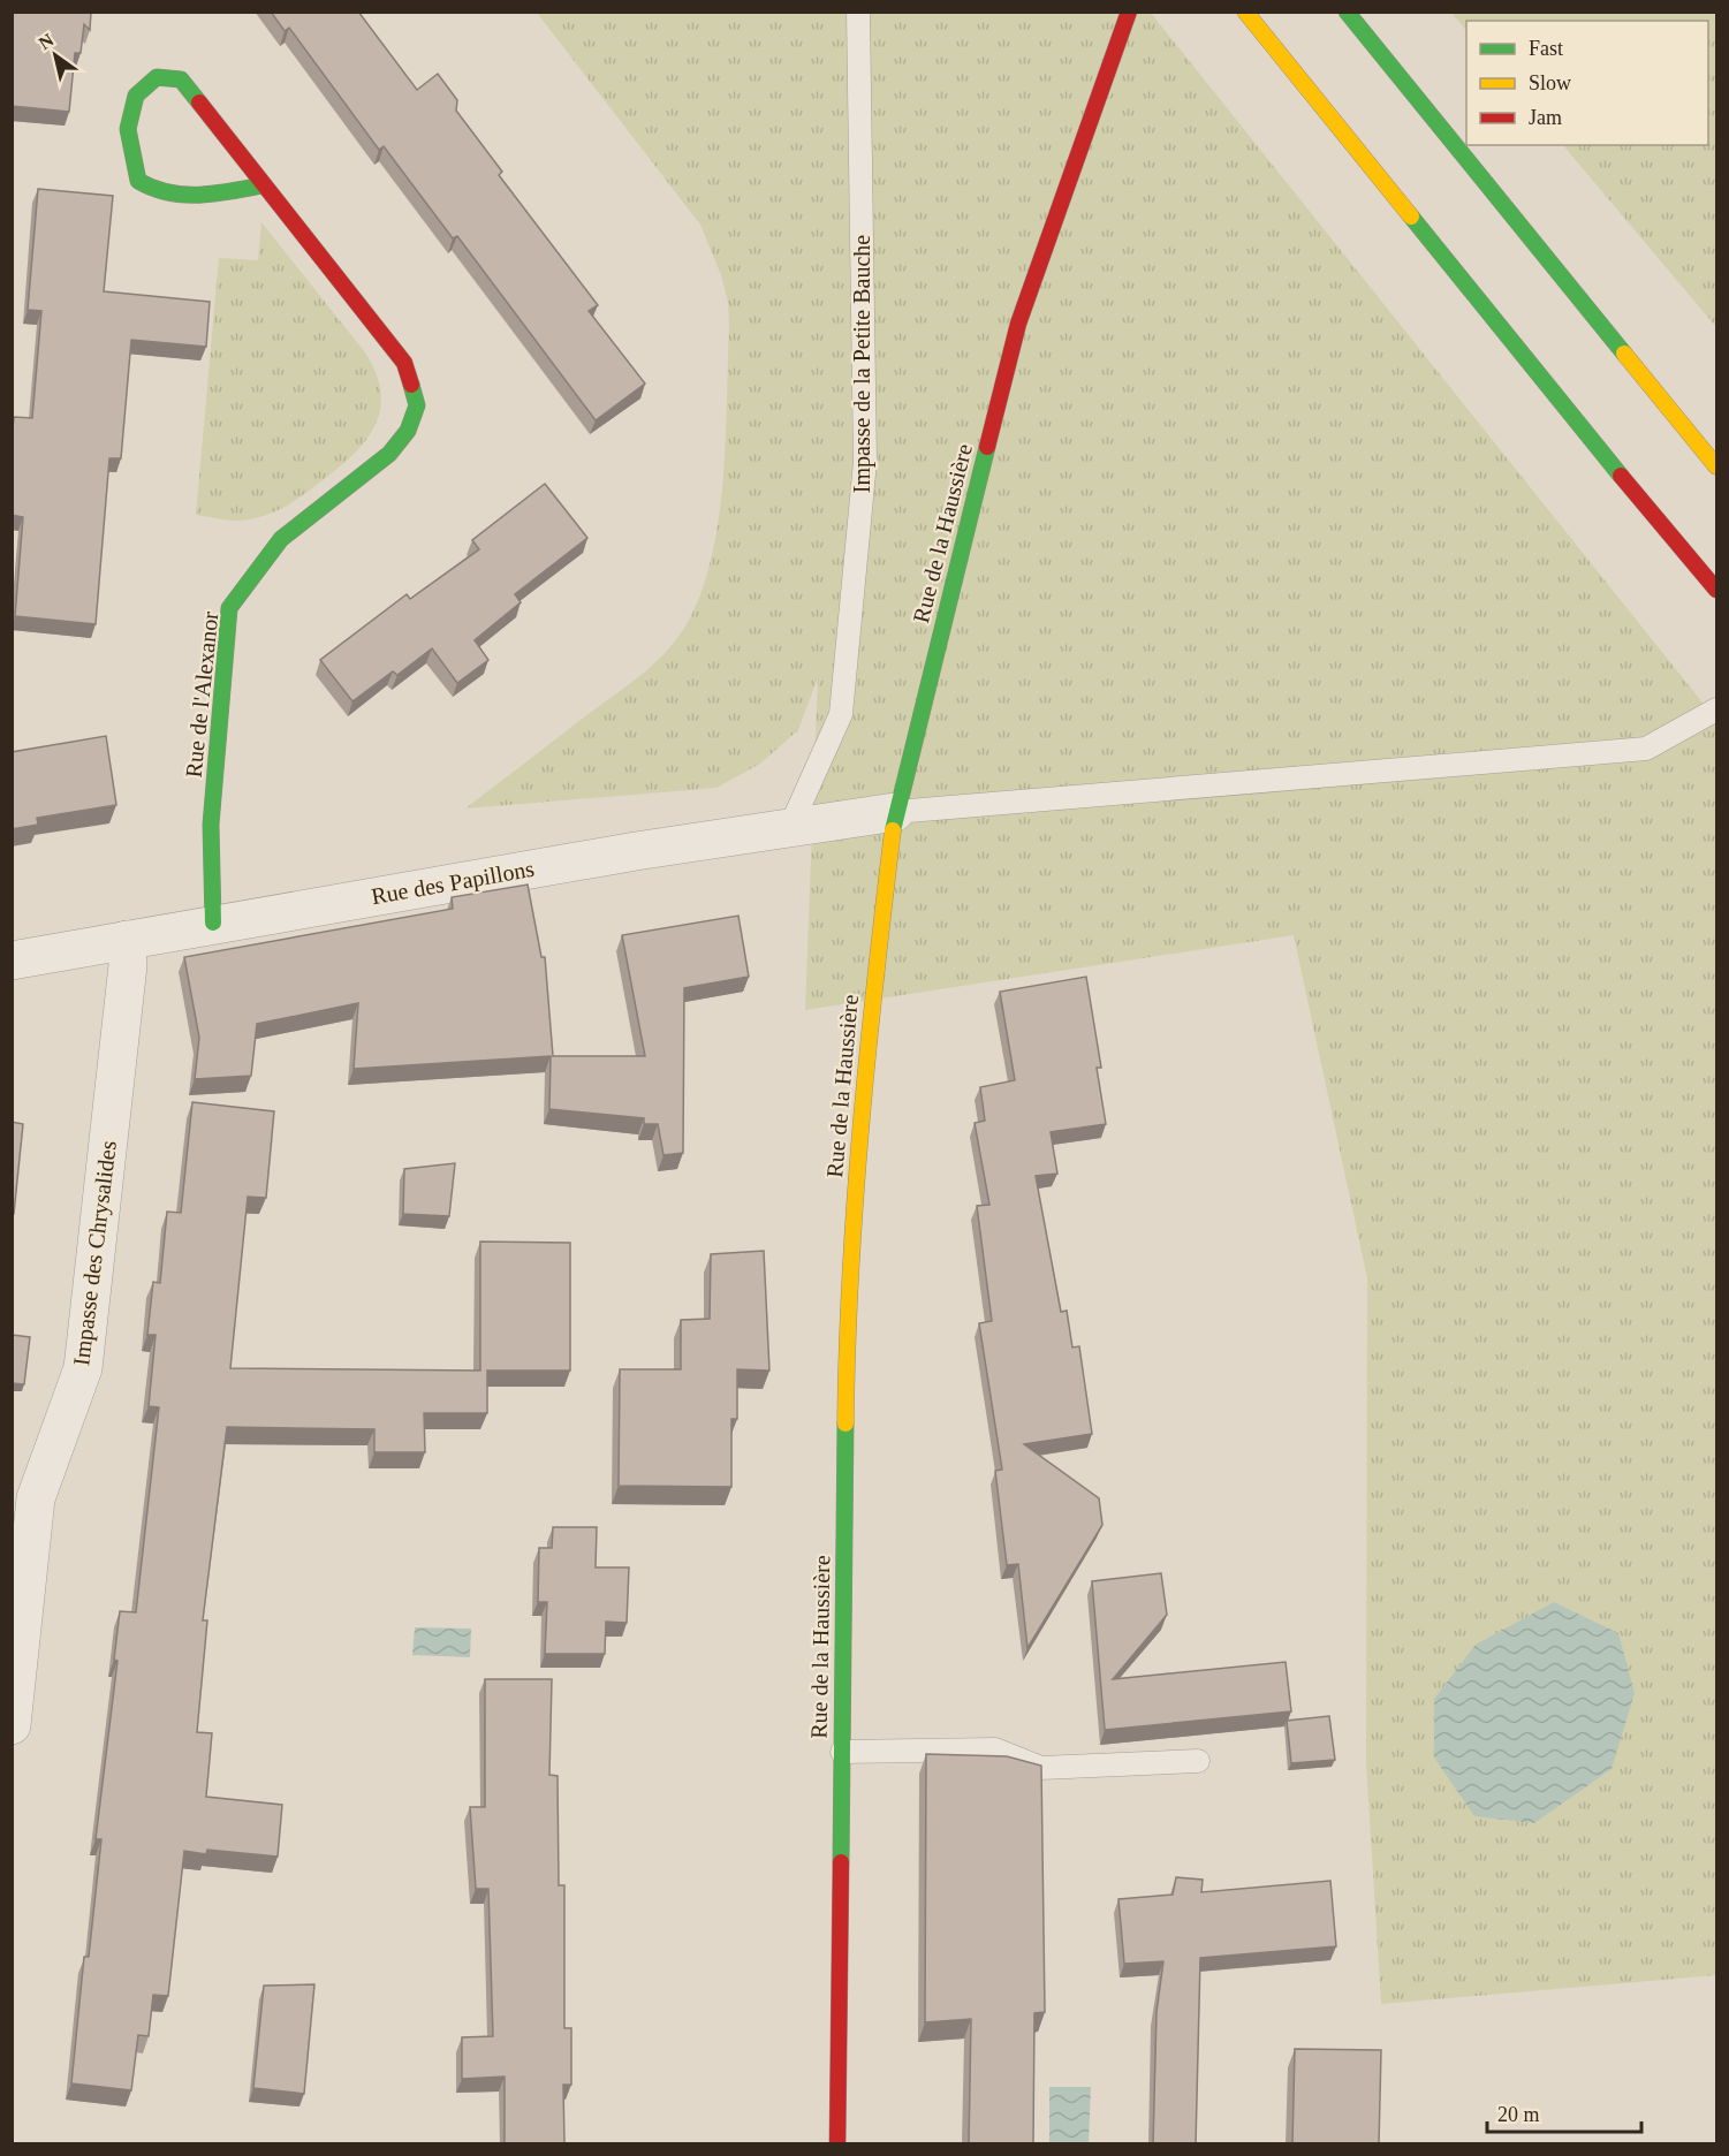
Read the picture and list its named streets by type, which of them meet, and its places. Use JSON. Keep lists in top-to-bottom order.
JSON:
{
  "streets": {
    "main road": ["Rue de la Haussière", "Rue de l'Alexanor"],
    "street": ["Rue des Papillons", "Impasse des Chrysalides"],
    "lane": ["Impasse de la Petite Bauche"]
  },
  "crossings": [
    ["Impasse de la Petite Bauche", "Rue des Papillons"],
    ["Rue de la Haussière", "Rue des Papillons"],
    ["Rue de l'Alexanor", "Rue des Papillons"],
    ["Rue des Papillons", "Impasse des Chrysalides"]
  ],
  "legend": ["Fast", "Slow", "Jam"],
  "scale_bar": "20 m",
  "north": "top left"
}
